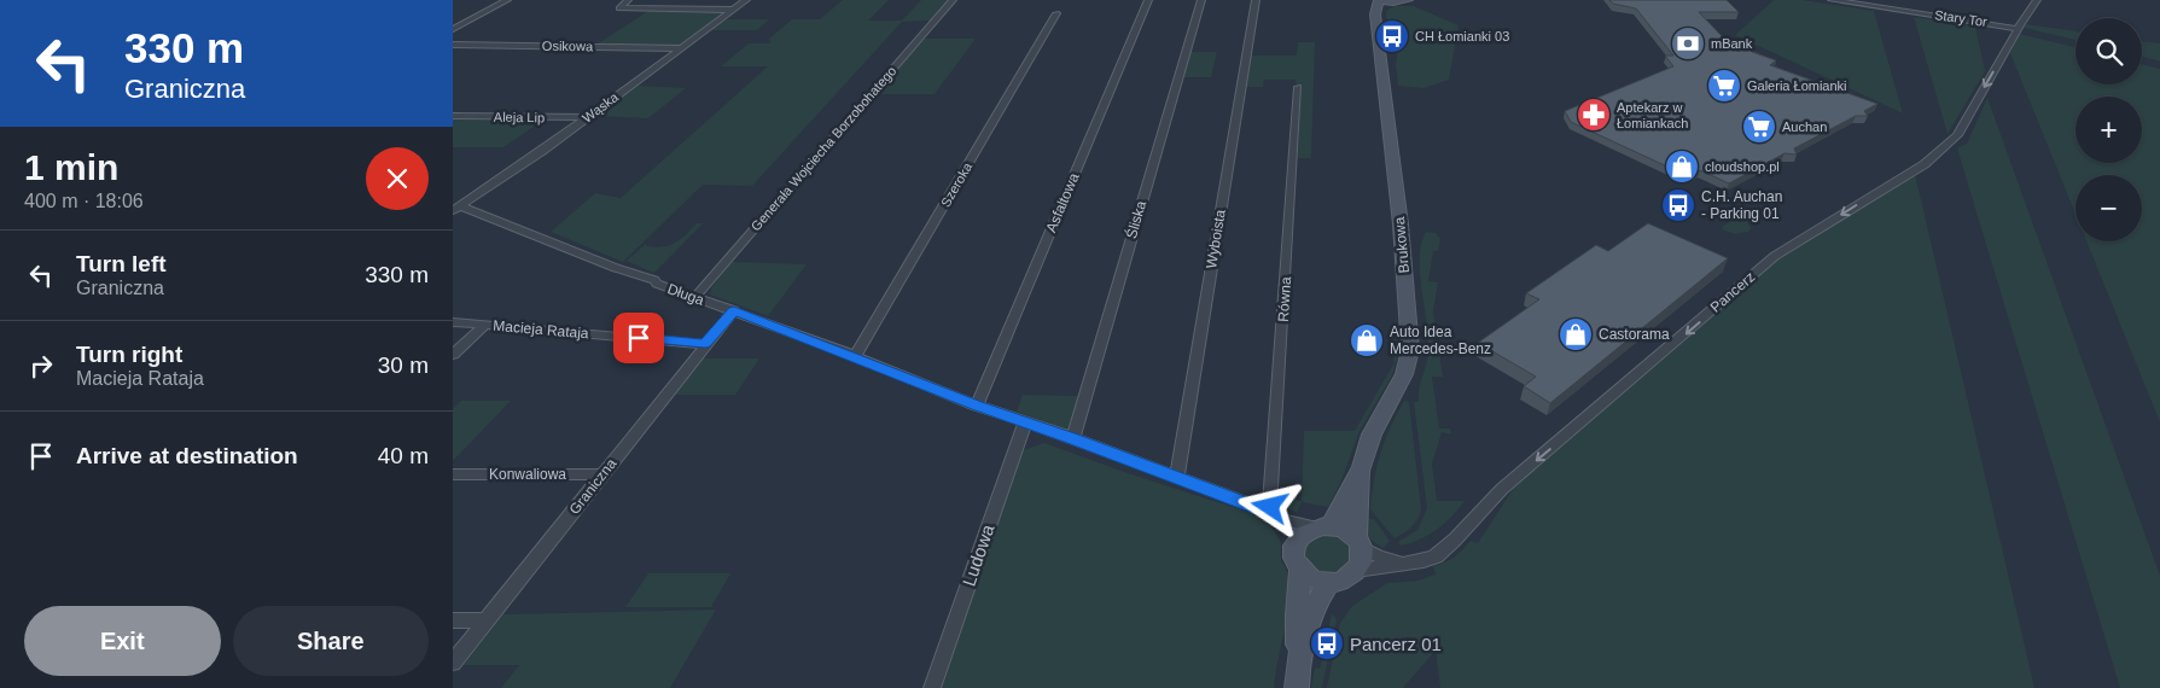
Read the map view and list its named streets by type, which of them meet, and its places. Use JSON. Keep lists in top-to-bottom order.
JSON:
{
  "streets": {
    "street": [
      "Stary Tor",
      "Osikowa",
      "Wąska",
      "Aleja Lip",
      "Generała Wojciecha Borzobohatego",
      "Szeroka",
      "Asfaltowa",
      "Śliska",
      "Wyboista",
      "Brukowa",
      "Pancerz",
      "Długa",
      "Równa",
      "Macieja Rataja",
      "Konwaliowa",
      "Graniczna",
      "Ludowa"
    ]
  },
  "crossings": [
    ["Stary Tor", "Pancerz"],
    ["Osikowa", "Wąska"],
    ["Wąska", "Aleja Lip"],
    ["Wąska", "Długa"],
    ["Generała Wojciecha Borzobohatego", "Długa"],
    ["Szeroka", "Długa"],
    ["Asfaltowa", "Długa"],
    ["Śliska", "Długa"],
    ["Wyboista", "Długa"],
    ["Brukowa", "Pancerz"],
    ["Brukowa", "Długa"],
    ["Pancerz", "Długa"],
    ["Długa", "Równa"],
    ["Długa", "Graniczna"],
    ["Długa", "Ludowa"],
    ["Macieja Rataja", "Graniczna"],
    ["Konwaliowa", "Graniczna"]
  ],
  "one_way": ["Pancerz"],
  "places": {
    "bus stop": ["CH Łomianki 03", "C.H. Auchan - Parking 01", "Pancerz 01"],
    "bank": ["mBank"],
    "supermarket": ["Galeria Łomianki", "Auchan"],
    "pharmacy": ["Aptekarz w Łomiankach"],
    "shop": ["cloudshop.pl", "Castorama", "Auto Idea Mercedes-Benz"]
  },
  "page": {
    "turn": ["330 m", "Graniczna"],
    "map_buttons": ["+", "−"],
    "heading": ["1 min", "400 m · 18:06"],
    "list": [
      {
        "name": "Turn left",
        "note": "Graniczna",
        "value": "330 m"
      },
      {
        "name": "Turn right",
        "note": "Macieja Rataja",
        "value": "30 m"
      },
      {
        "name": "Arrive at destination",
        "value": "40 m"
      }
    ],
    "buttons": ["Exit", "Share"]
  }
}
